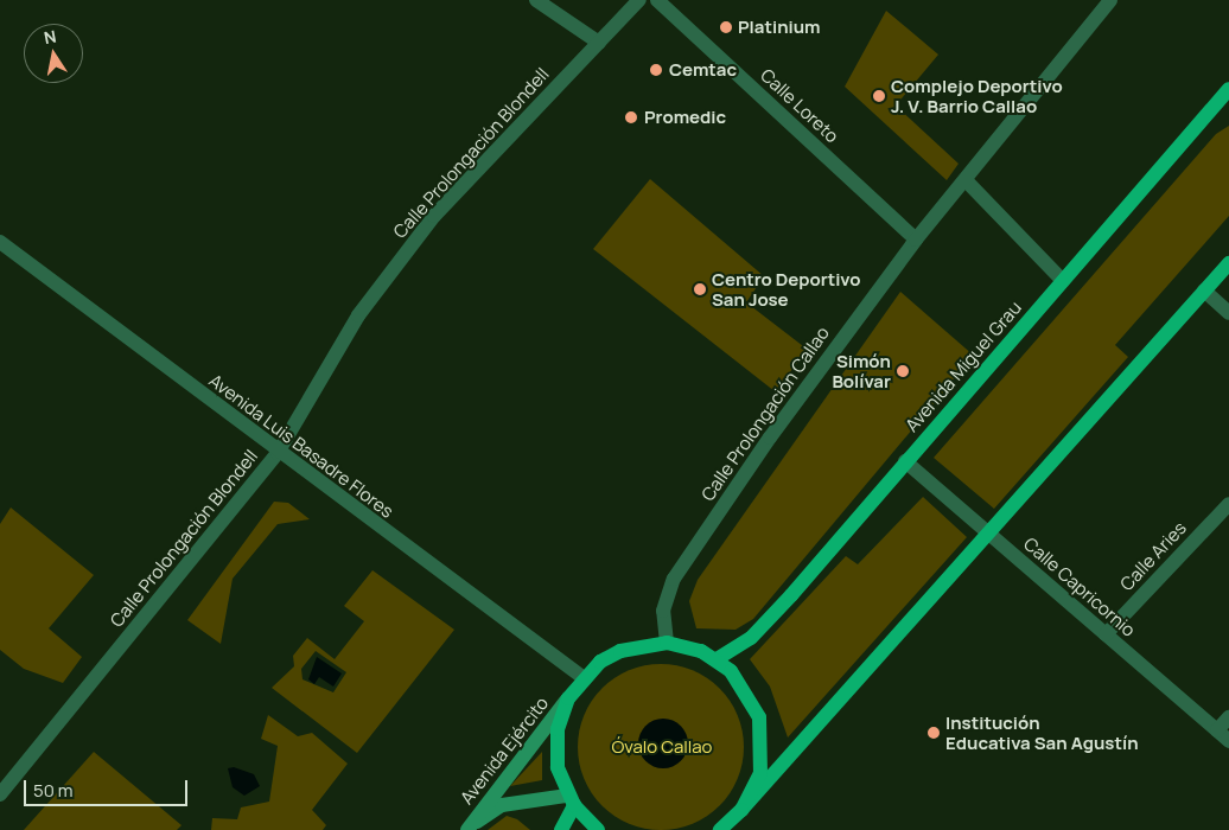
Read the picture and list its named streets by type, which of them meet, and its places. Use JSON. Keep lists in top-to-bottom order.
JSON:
{
  "streets": {
    "main road": ["Avenida Miguel Grau", "Avenida Ejército"],
    "street": [
      "Calle Loreto",
      "Calle Prolongación Blondell",
      "Calle Prolongación Callao",
      "Avenida Luis Basadre Flores",
      "Calle Aries",
      "Calle Capricornio"
    ]
  },
  "crossings": [
    ["Calle Loreto", "Calle Prolongación Callao"],
    ["Calle Prolongación Blondell", "Avenida Luis Basadre Flores"],
    ["Avenida Miguel Grau", "Calle Capricornio"],
    ["Calle Aries", "Calle Capricornio"]
  ],
  "parks": ["Óvalo Callao"],
  "places": [
    "Platinium",
    "Cemtac",
    "Complejo Deportivo J. V. Barrio Callao",
    "Promedic",
    "Centro Deportivo San Jose",
    "Simón Bolívar",
    "Institución Educativa San Agustín"
  ],
  "scale_bar": "50 m",
  "north": "top"
}
